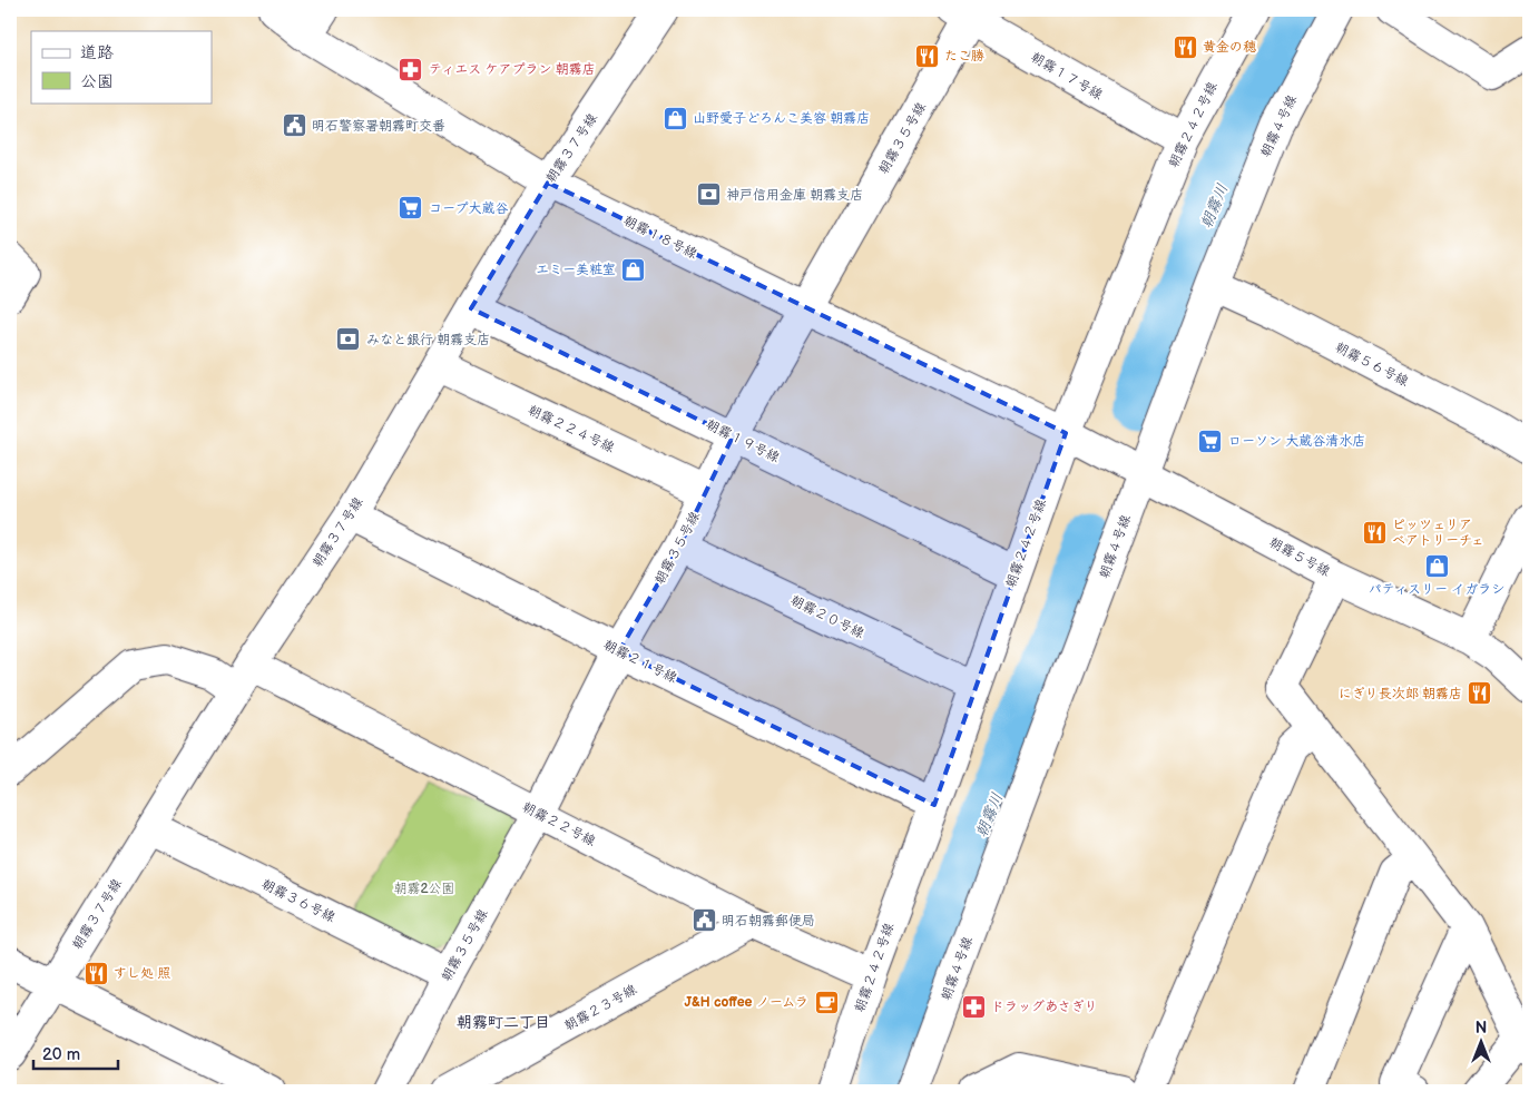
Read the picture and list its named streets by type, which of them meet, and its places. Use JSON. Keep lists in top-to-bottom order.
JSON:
{
  "streets": {
    "street": [
      "朝霧１７号線",
      "朝霧２４２号線",
      "朝霧４号線",
      "朝霧３５号線",
      "朝霧３７号線",
      "朝霧１８号線",
      "朝霧５６号線",
      "朝霧２２４号線",
      "朝霧１９号線",
      "朝霧５号線",
      "朝霧２０号線",
      "朝霧２１号線",
      "朝霧２２号線",
      "朝霧３６号線",
      "朝霧２３号線"
    ]
  },
  "crossings": [
    ["朝霧１７号線", "朝霧２４２号線"],
    ["朝霧１７号線", "朝霧３５号線"],
    ["朝霧２４２号線", "朝霧１８号線"],
    ["朝霧２４２号線", "朝霧１９号線"],
    ["朝霧２４２号線", "朝霧５号線"],
    ["朝霧２４２号線", "朝霧２０号線"],
    ["朝霧２４２号線", "朝霧２１号線"],
    ["朝霧２４２号線", "朝霧２２号線"],
    ["朝霧４号線", "朝霧５６号線"],
    ["朝霧４号線", "朝霧５号線"],
    ["朝霧３５号線", "朝霧１８号線"],
    ["朝霧３５号線", "朝霧２２４号線"],
    ["朝霧３５号線", "朝霧１９号線"],
    ["朝霧３５号線", "朝霧２０号線"],
    ["朝霧３５号線", "朝霧２１号線"],
    ["朝霧３５号線", "朝霧２２号線"],
    ["朝霧３５号線", "朝霧３６号線"],
    ["朝霧３７号線", "朝霧１８号線"],
    ["朝霧３７号線", "朝霧２２４号線"],
    ["朝霧３７号線", "朝霧１９号線"],
    ["朝霧３７号線", "朝霧２１号線"],
    ["朝霧３７号線", "朝霧２２号線"],
    ["朝霧３７号線", "朝霧３６号線"],
    ["朝霧１８号線", "朝霧５号線"],
    ["朝霧２２号線", "朝霧２３号線"]
  ],
  "districts": ["朝霧町二丁目"],
  "water": ["朝霧川"],
  "parks": ["朝霧2公園"],
  "places": {
    "restaurant": [
      "黄金の穂",
      "たこ勝",
      "ピッツェリア ベアトリーチェ",
      "にぎり長次郎 朝霧店",
      "すし処 照"
    ],
    "pharmacy": ["ティエス ケアプラン 朝霧店", "ドラッグあさぎり"],
    "shop": ["山野愛子どろんこ美容 朝霧店", "エミー美粧室", "パティスリー イガラシ"],
    "public building": ["明石警察署朝霧町交番", "明石朝霧郵便局"],
    "bank": ["神戸信用金庫 朝霧支店", "みなと銀行 朝霧支店"],
    "supermarket": ["コープ大蔵谷", "ローソン 大蔵谷清水店"],
    "cafe": ["J&H coffee ノームラ"]
  },
  "legend": ["道路", "公園"],
  "scale_bar": "20 m",
  "north": "top"
}
